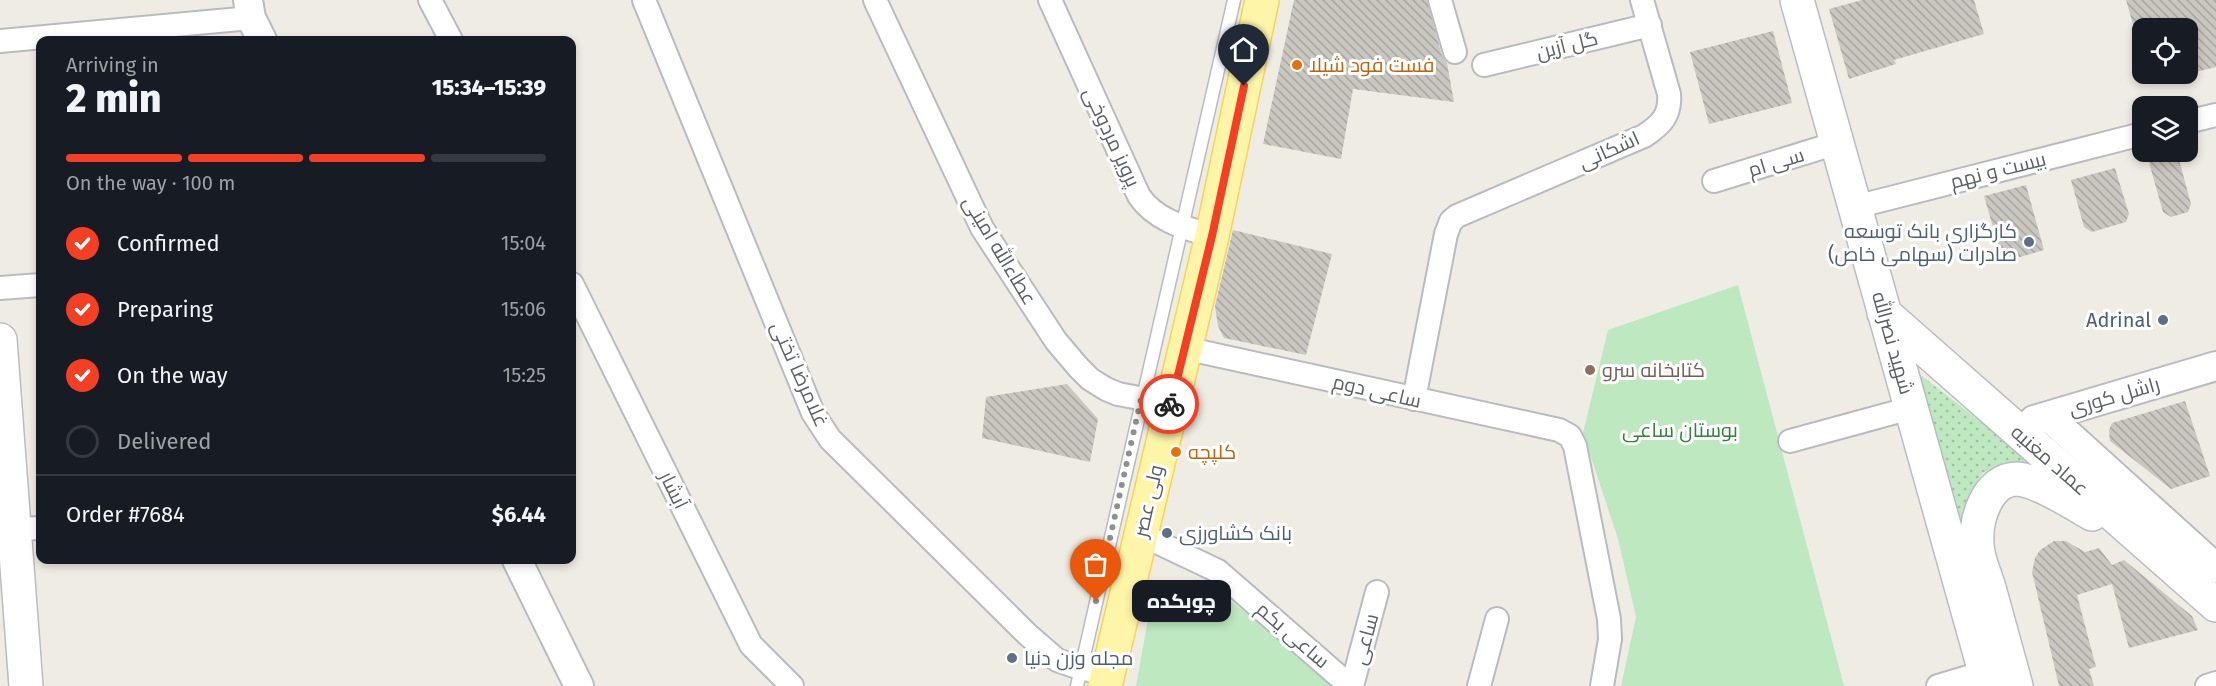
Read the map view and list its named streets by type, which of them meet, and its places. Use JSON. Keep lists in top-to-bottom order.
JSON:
{
  "streets": {
    "main road": ["شهید نصرالله", "عماد مغنیه", "ولی عصر"],
    "street": [
      "گل آزین",
      "پرویز مردوخی",
      "اشکانی",
      "سی ام",
      "بیست و نهم",
      "عطاءالله امینی",
      "غلامرضا تختی",
      "ساعی دوم",
      "راشل کوری",
      "آبشار",
      "ساعی یکم",
      "ساعی"
    ]
  },
  "crossings": [
    ["گل آزین", "اشکانی"],
    ["پرویز مردوخی", "ولی عصر"],
    ["اشکانی", "ساعی دوم"],
    ["سی ام", "شهید نصرالله"],
    ["بیست و نهم", "شهید نصرالله"],
    ["عطاءالله امینی", "ولی عصر"],
    ["شهید نصرالله", "عماد مغنیه"],
    ["غلامرضا تختی", "ولی عصر"],
    ["ساعی دوم", "ولی عصر"],
    ["راشل کوری", "عماد مغنیه"],
    ["ولی عصر", "ساعی یکم"],
    ["ساعی یکم", "ساعی"]
  ],
  "parks": ["بوستان ساعی"],
  "places": [
    "فست فود شیلا",
    "کارگزاری بانک توسعه صادرات (سهامی خاص)",
    "Adrinal",
    "کتابخانه سرو",
    "کلپچه",
    "بانک کشاورزی",
    "چوبکده",
    "مجله وزن دنیا"
  ],
  "page": {
    "heading": ["2 min", "Arriving in", "15:34–15:39"],
    "panel": ["Order #7684", "$6.44"],
    "bar": "On the way · 100 m",
    "list": [
      ["Confirmed", "15:04"],
      ["Preparing", "15:06"],
      ["On the way", "15:25"],
      "Delivered"
    ],
    "bubble": "چوبکده"
  }
}
